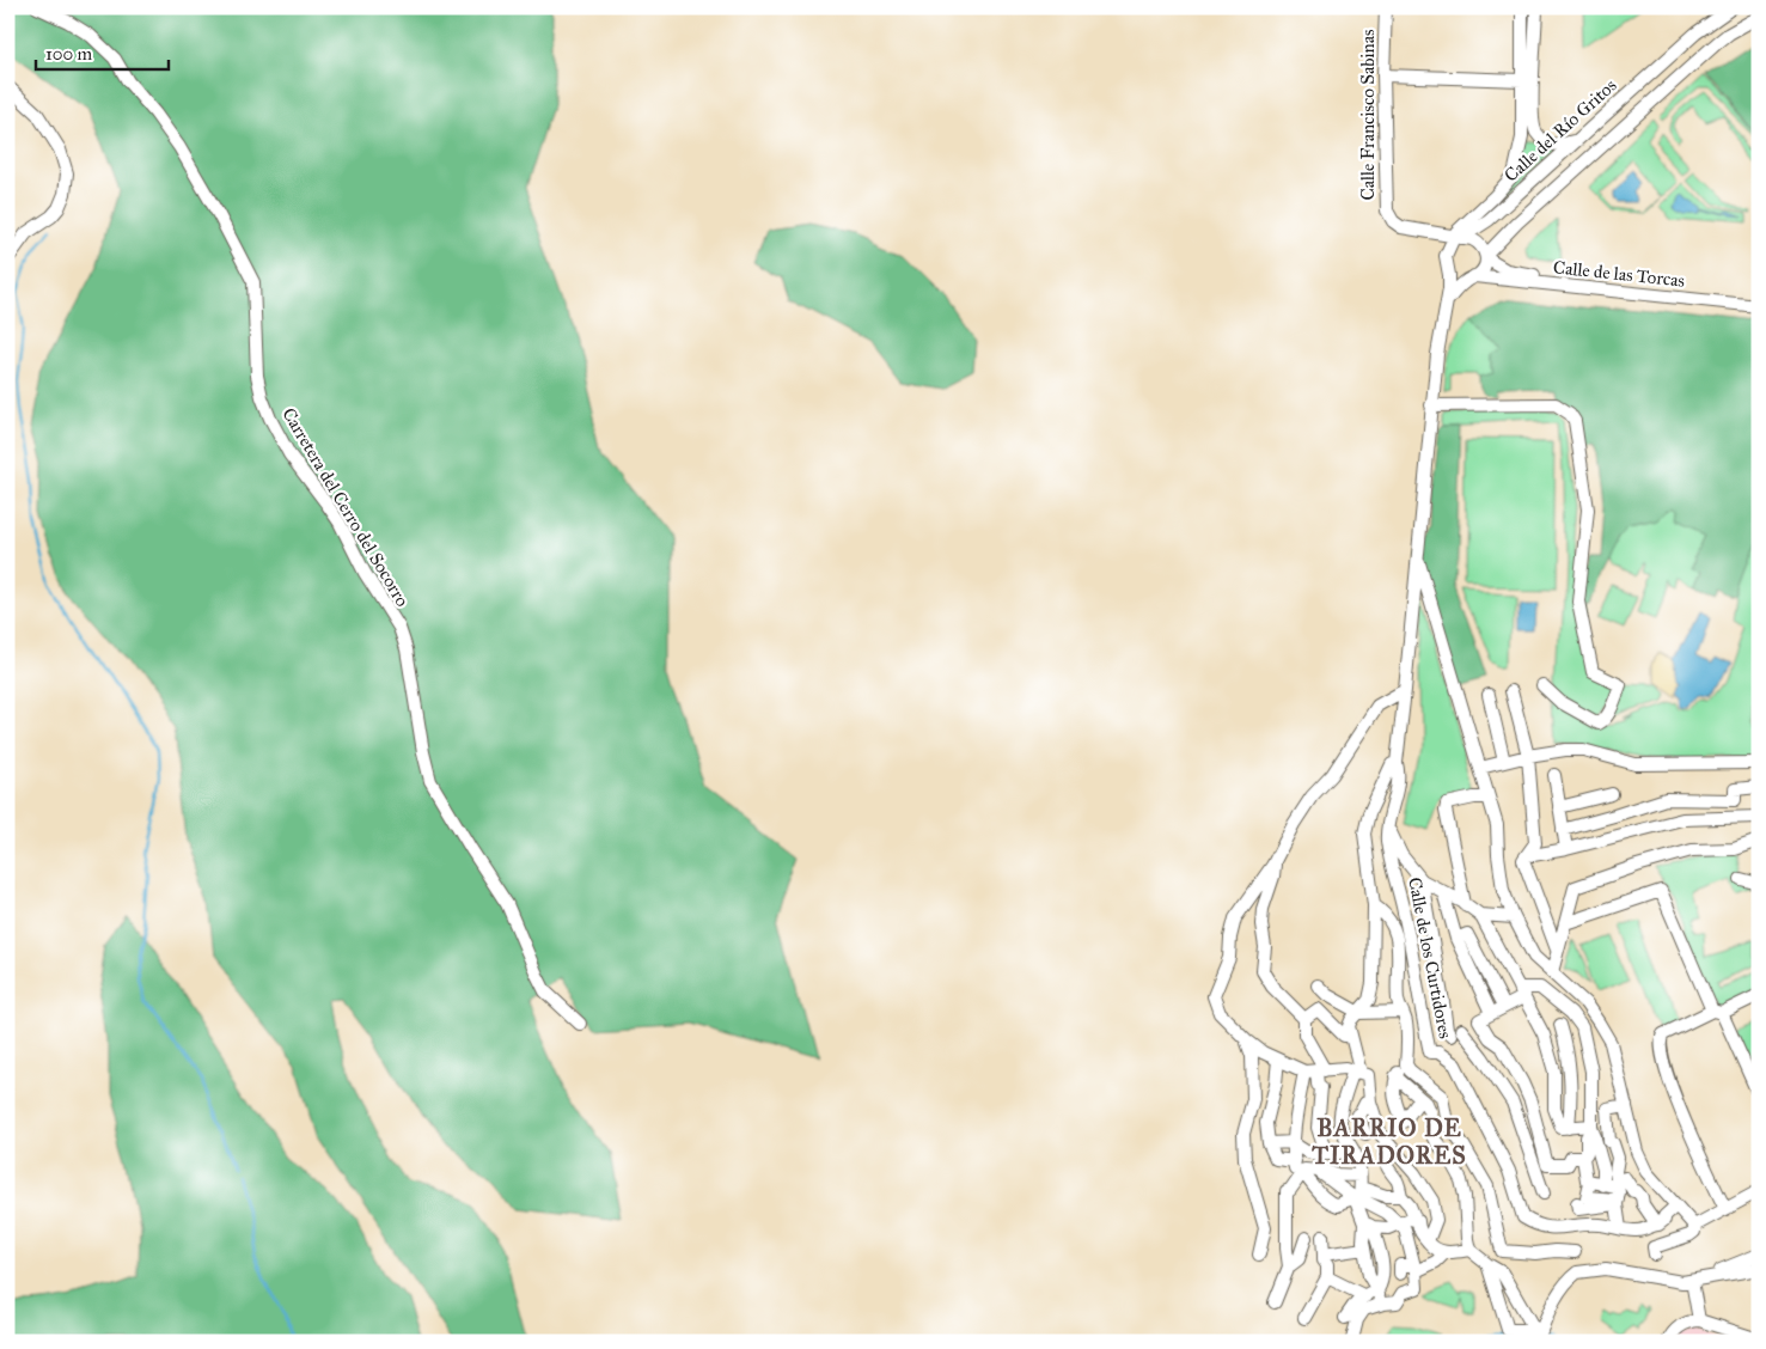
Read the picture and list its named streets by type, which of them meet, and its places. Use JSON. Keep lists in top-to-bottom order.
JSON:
{
  "streets": {
    "street": [
      "Calle Francisco Sabinas",
      "Calle del Río Gritos",
      "Calle de las Torcas",
      "Carretera del Cerro del Socorro",
      "Calle de los Curtidores"
    ]
  },
  "crossings": [
    ["Calle Francisco Sabinas", "Calle del Río Gritos"],
    ["Calle Francisco Sabinas", "Calle de las Torcas"],
    ["Calle del Río Gritos", "Calle de las Torcas"]
  ],
  "districts": ["BARRIO DE TIRADORES"],
  "scale_bar": "100 m"
}
